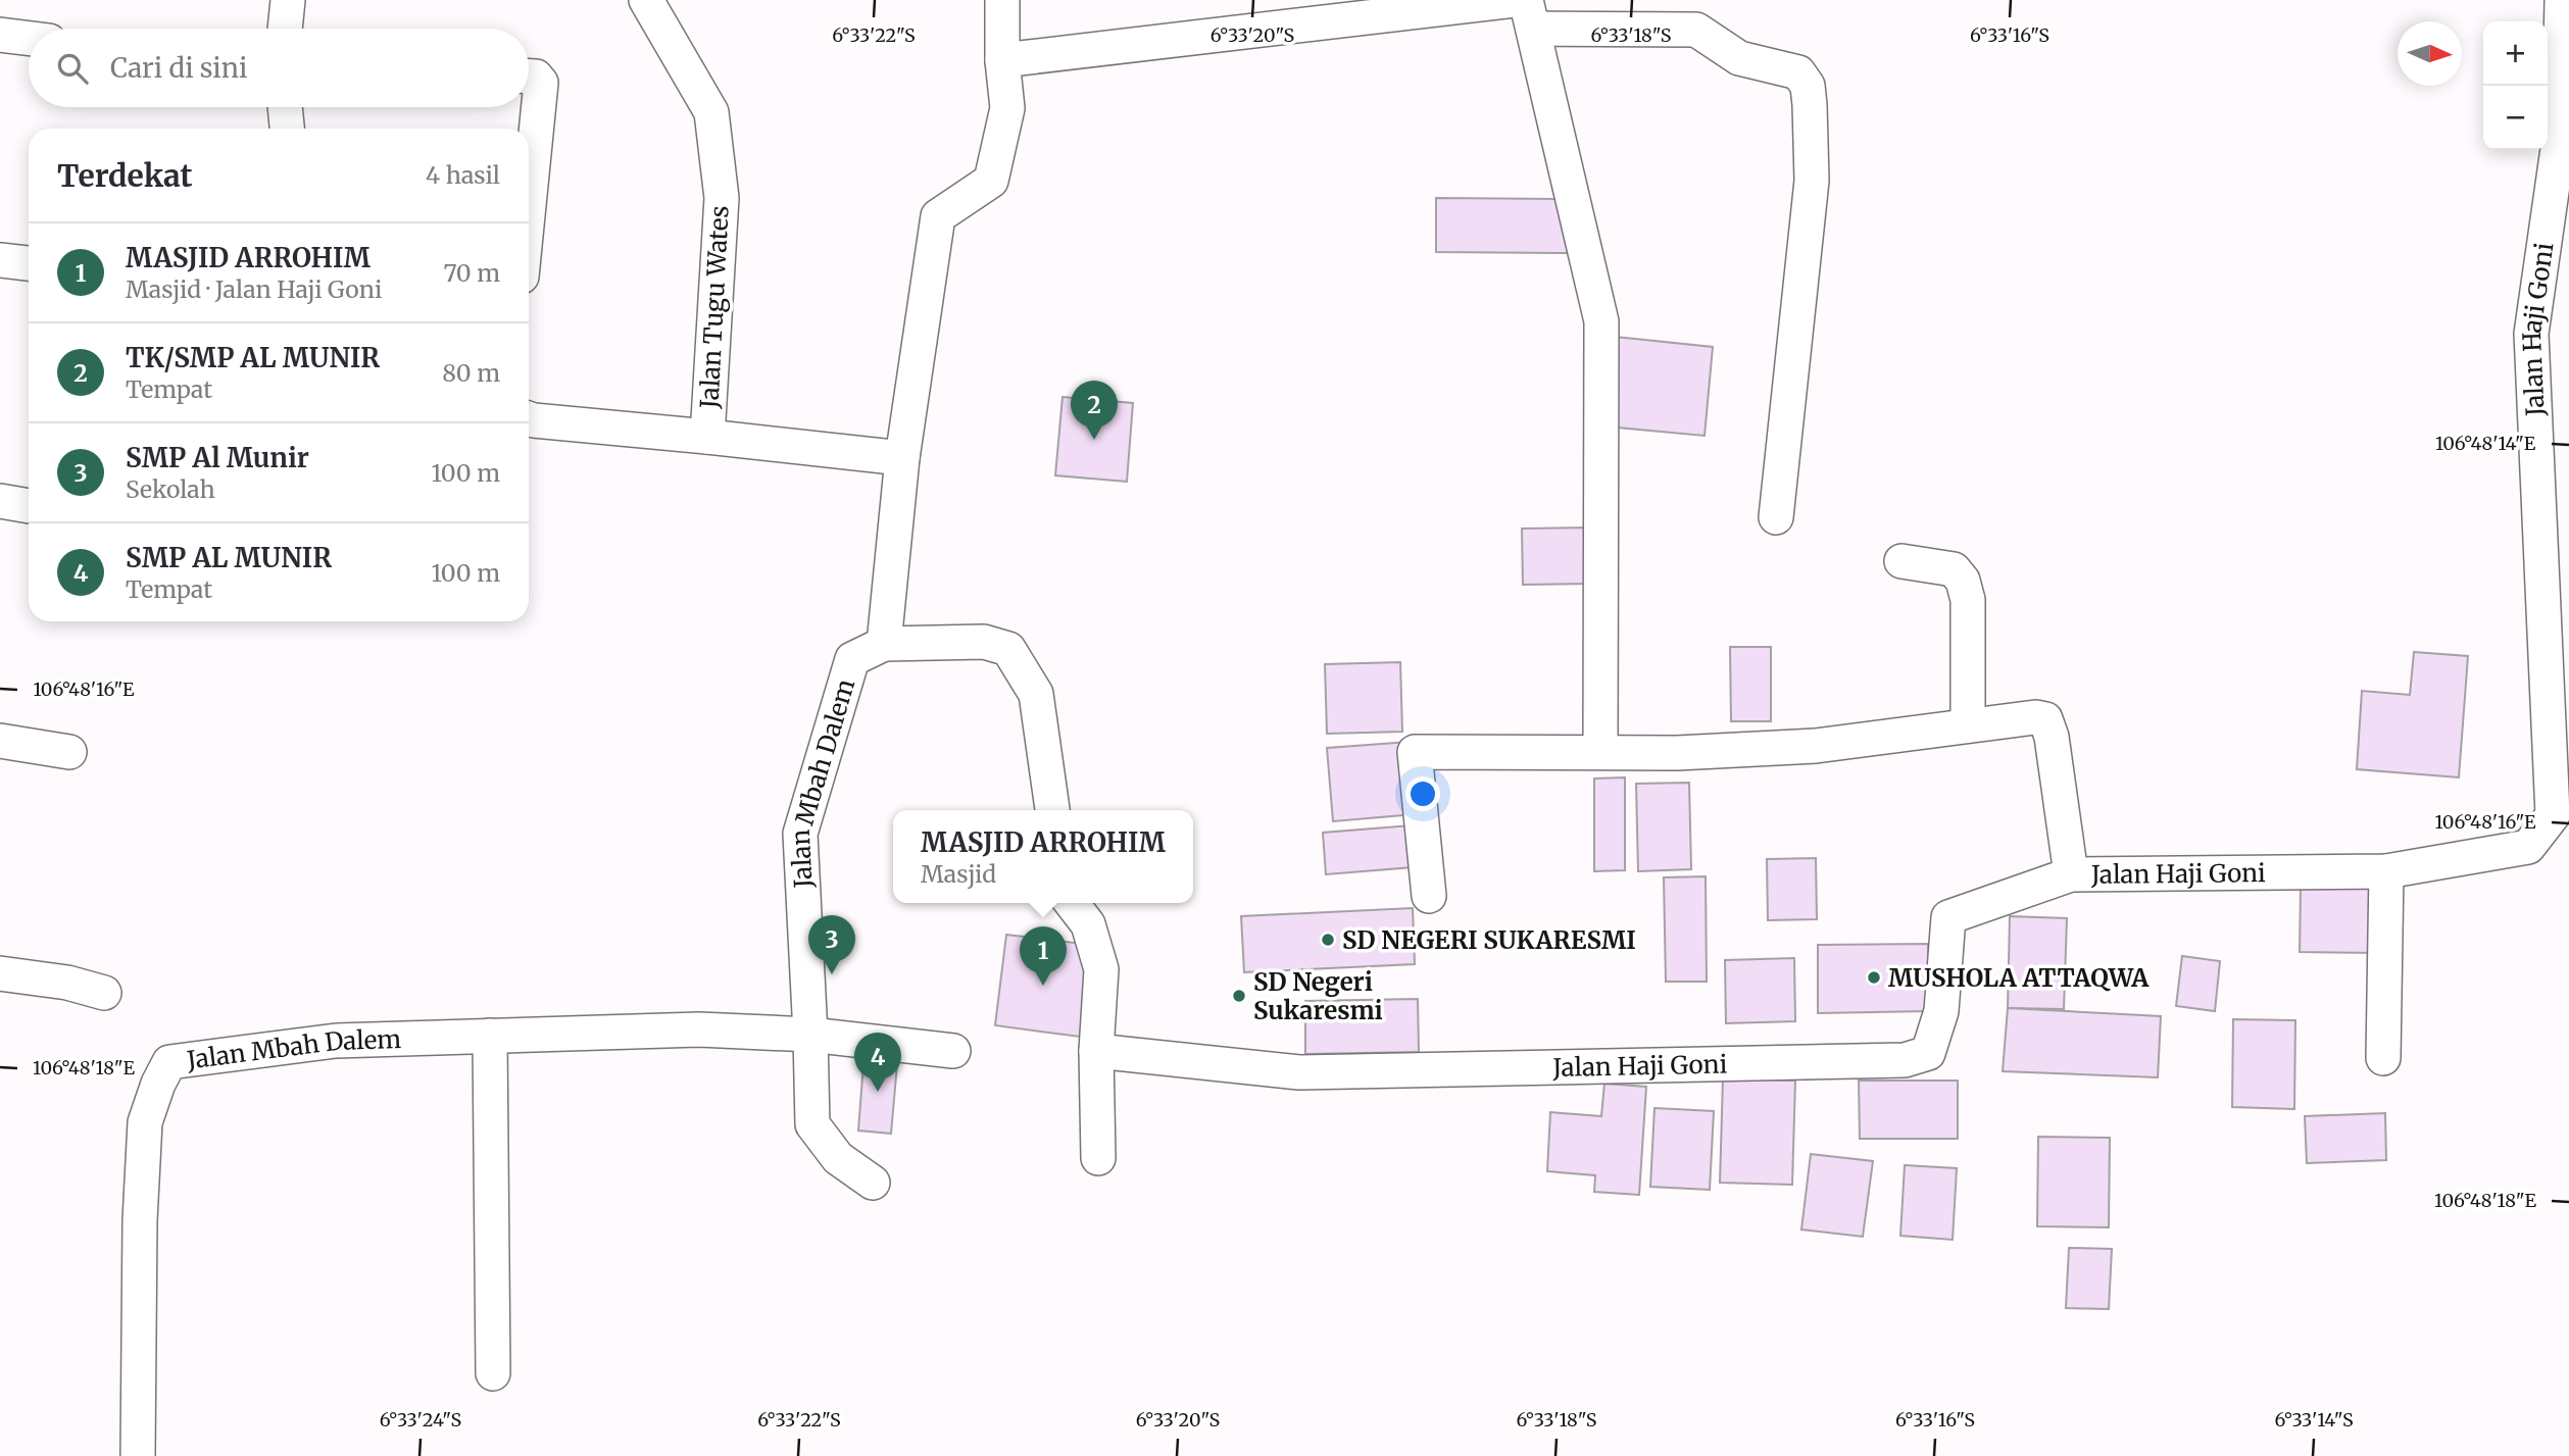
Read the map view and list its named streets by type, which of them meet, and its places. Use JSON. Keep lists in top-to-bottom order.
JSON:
{
  "streets": {
    "street": ["Jalan Tugu Wates", "Jalan Haji Goni", "Jalan Mbah Dalem"]
  },
  "places": ["SD NEGERI SUKARESMI", "MUSHOLA ATTAQWA", "SD Negeri Sukaresmi"],
  "north": "right",
  "page": {
    "map_buttons": ["+", "−"],
    "search": "Cari di sini",
    "heading": ["Terdekat", "4 hasil"],
    "list": [
      {
        "mark": "1",
        "name": "MASJID ARROHIM",
        "note": "Masjid · Jalan Haji Goni",
        "value": "70 m"
      },
      {
        "mark": "2",
        "name": "TK/SMP AL MUNIR",
        "note": "Tempat",
        "value": "80 m"
      },
      {
        "mark": "3",
        "name": "SMP Al Munir",
        "note": "Sekolah",
        "value": "100 m"
      },
      {
        "mark": "4",
        "name": "SMP AL MUNIR",
        "note": "Tempat",
        "value": "100 m"
      }
    ],
    "pins": [
      "2",
      "3",
      "1",
      "4"
    ],
    "popup": ["MASJID ARROHIM", "Masjid"]
  },
  "coordinates": [
    "6°33'22\"S",
    "6°33'20\"S",
    "6°33'18\"S",
    "6°33'16\"S",
    "106°48'14\"E",
    "106°48'16\"E",
    "106°48'18\"E",
    "6°33'24\"S",
    "6°33'14\"S"
  ]
}
